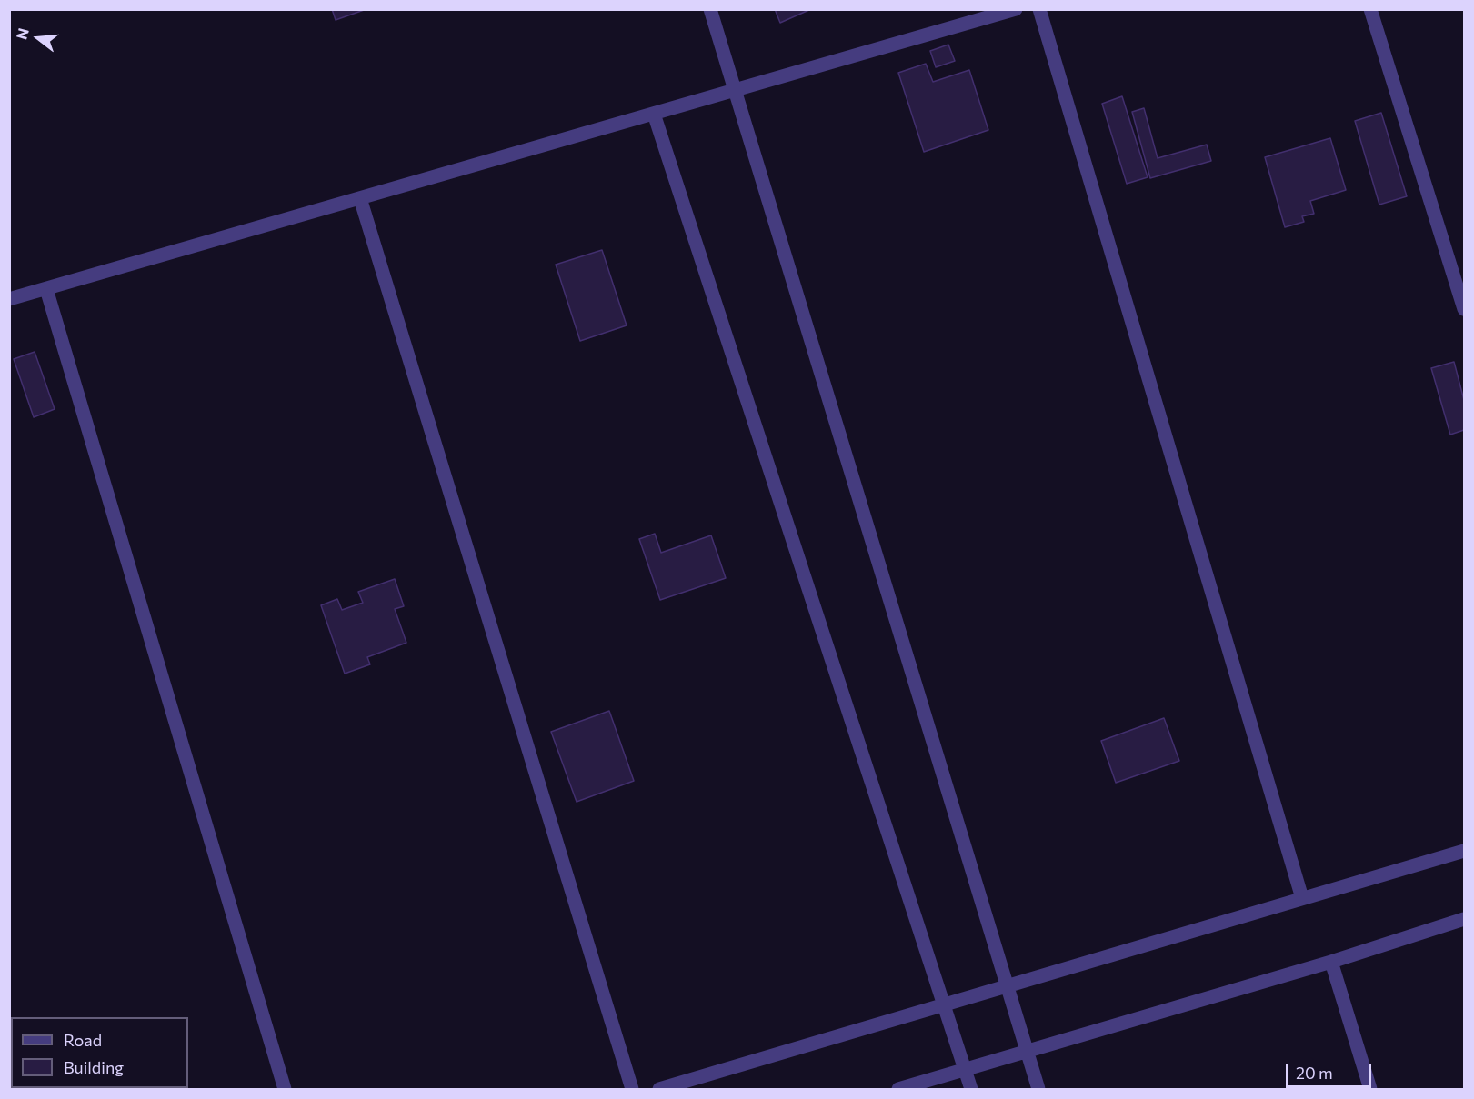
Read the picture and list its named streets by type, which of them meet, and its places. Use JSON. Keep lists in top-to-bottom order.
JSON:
{
  "legend": ["Road", "Building"],
  "scale_bar": "20 m",
  "north": "left"
}
